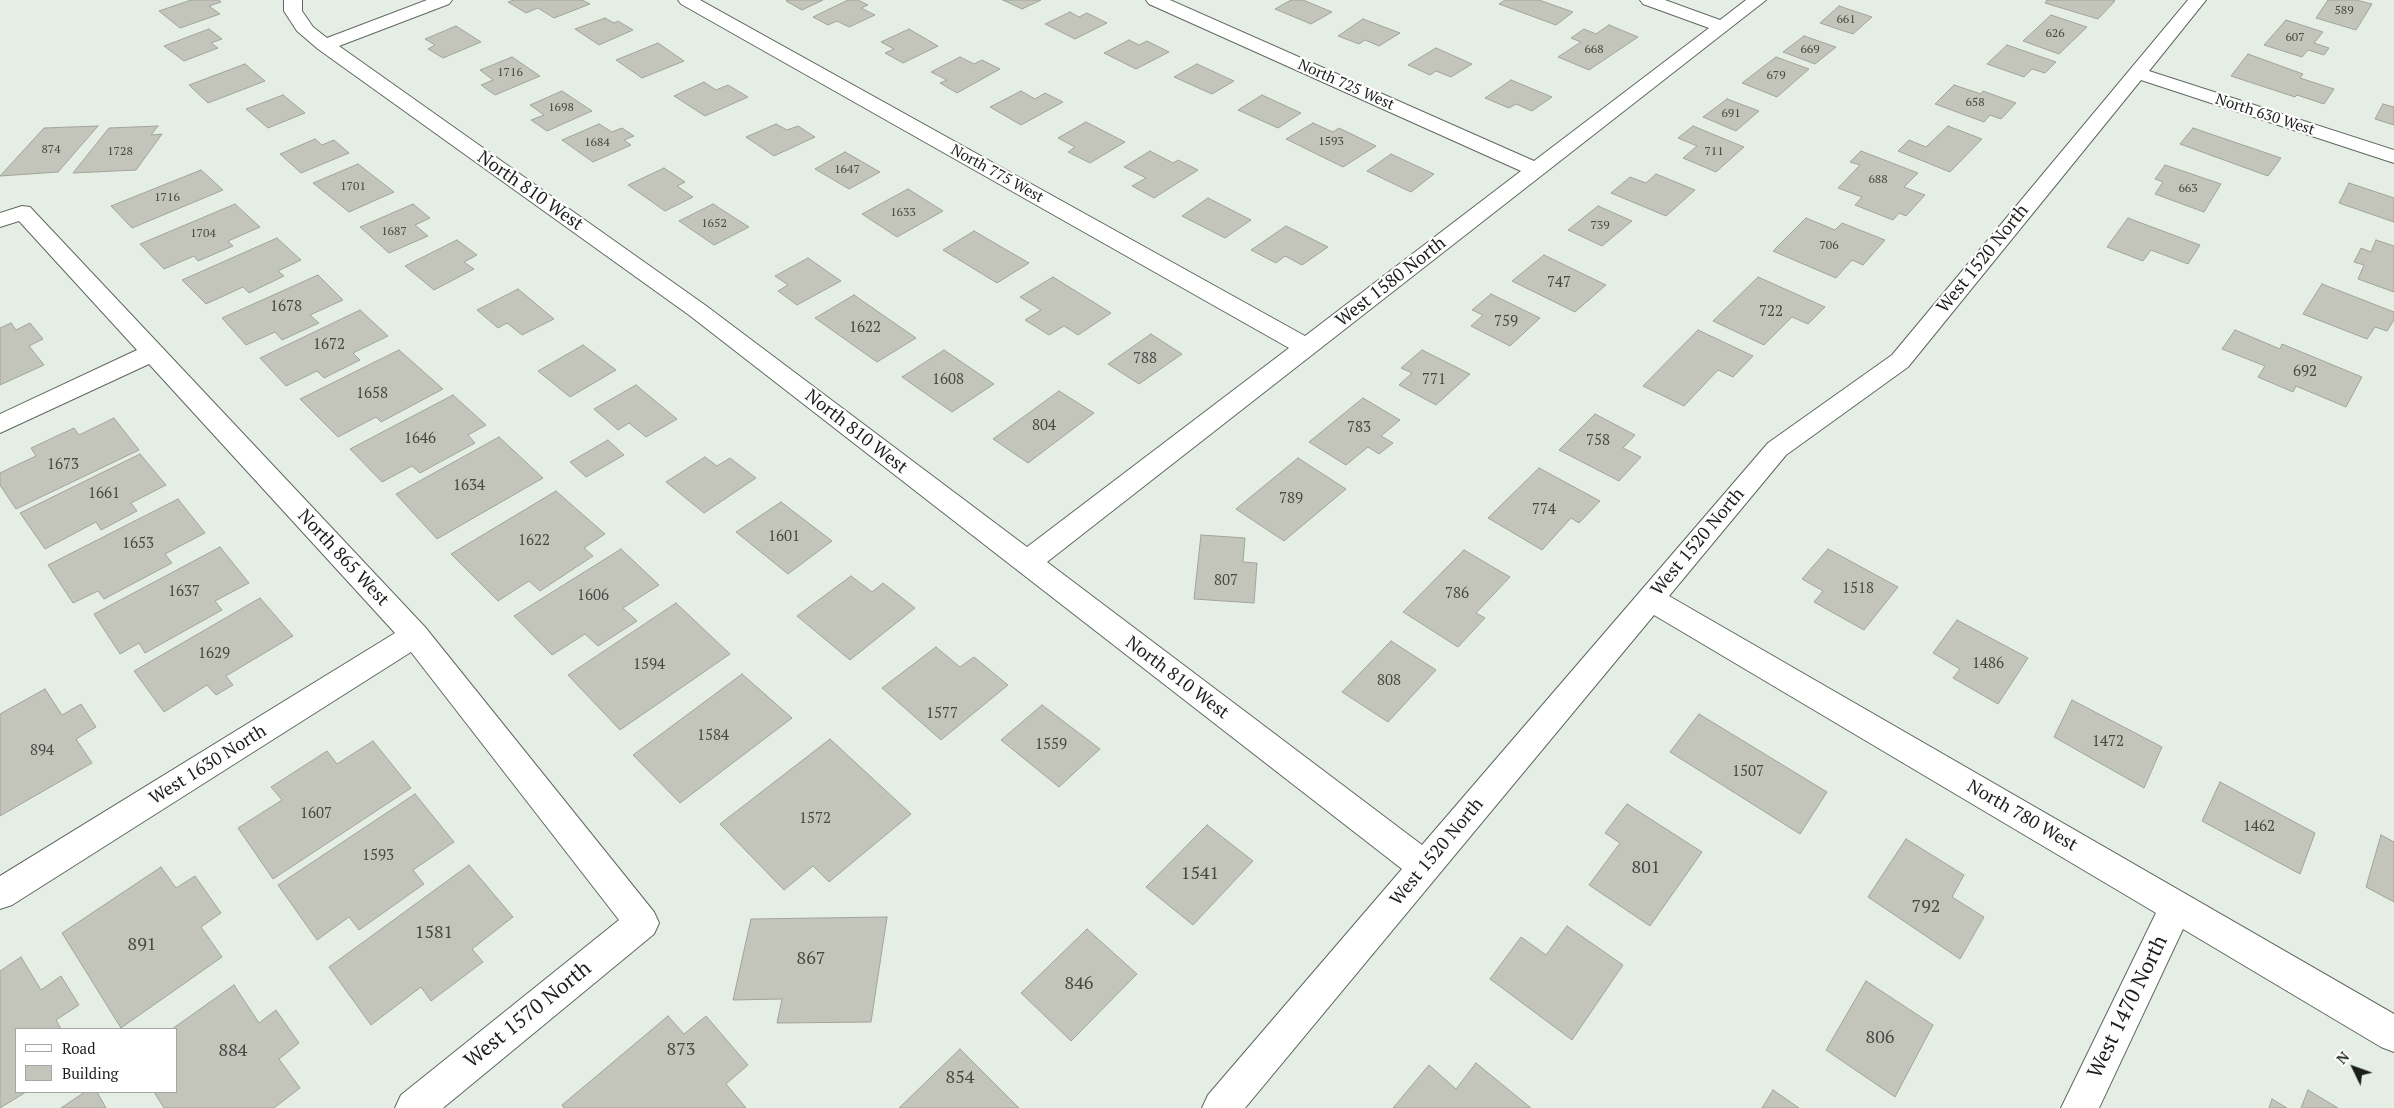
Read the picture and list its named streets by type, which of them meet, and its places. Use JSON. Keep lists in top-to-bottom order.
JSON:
{
  "streets": {
    "street": [
      "North 725 West",
      "North 630 West",
      "North 775 West",
      "North 810 West",
      "West 1520 North",
      "West 1580 North",
      "North 865 West",
      "West 1630 North",
      "North 780 West",
      "West 1470 North",
      "West 1570 North"
    ]
  },
  "crossings": [
    ["North 725 West", "West 1580 North"],
    ["North 630 West", "West 1520 North"],
    ["North 775 West", "West 1580 North"],
    ["North 810 West", "West 1520 North"],
    ["North 810 West", "West 1580 North"],
    ["West 1520 North", "North 780 West"],
    ["North 865 West", "West 1630 North"],
    ["North 865 West", "West 1570 North"],
    ["North 780 West", "West 1470 North"]
  ],
  "house_numbers": [
    "589",
    "661",
    "626",
    "607",
    "668",
    "669",
    "1716",
    "679",
    "658",
    "1698",
    "691",
    "1593",
    "1684",
    "874",
    "1728",
    "711",
    "1647",
    "688",
    "1701",
    "663",
    "1716",
    "1633",
    "1652",
    "739",
    "1687",
    "1704",
    "706",
    "747",
    "1678",
    "722",
    "759",
    "1622",
    "1672",
    "788",
    "692",
    "1608",
    "771",
    "1658",
    "804",
    "783",
    "1646",
    "758",
    "1673",
    "1634",
    "1661",
    "789",
    "774",
    "1601",
    "1622",
    "1653",
    "807",
    "1518",
    "1637",
    "786",
    "1606",
    "1629",
    "1486",
    "1594",
    "808",
    "1577",
    "1584",
    "1472",
    "1559",
    "894",
    "1507",
    "1607",
    "1572",
    "1462",
    "1593",
    "801",
    "1541",
    "792",
    "1581",
    "891",
    "867",
    "846",
    "806",
    "873",
    "884",
    "854"
  ],
  "legend": ["Road", "Building"],
  "north": "top left"
}
